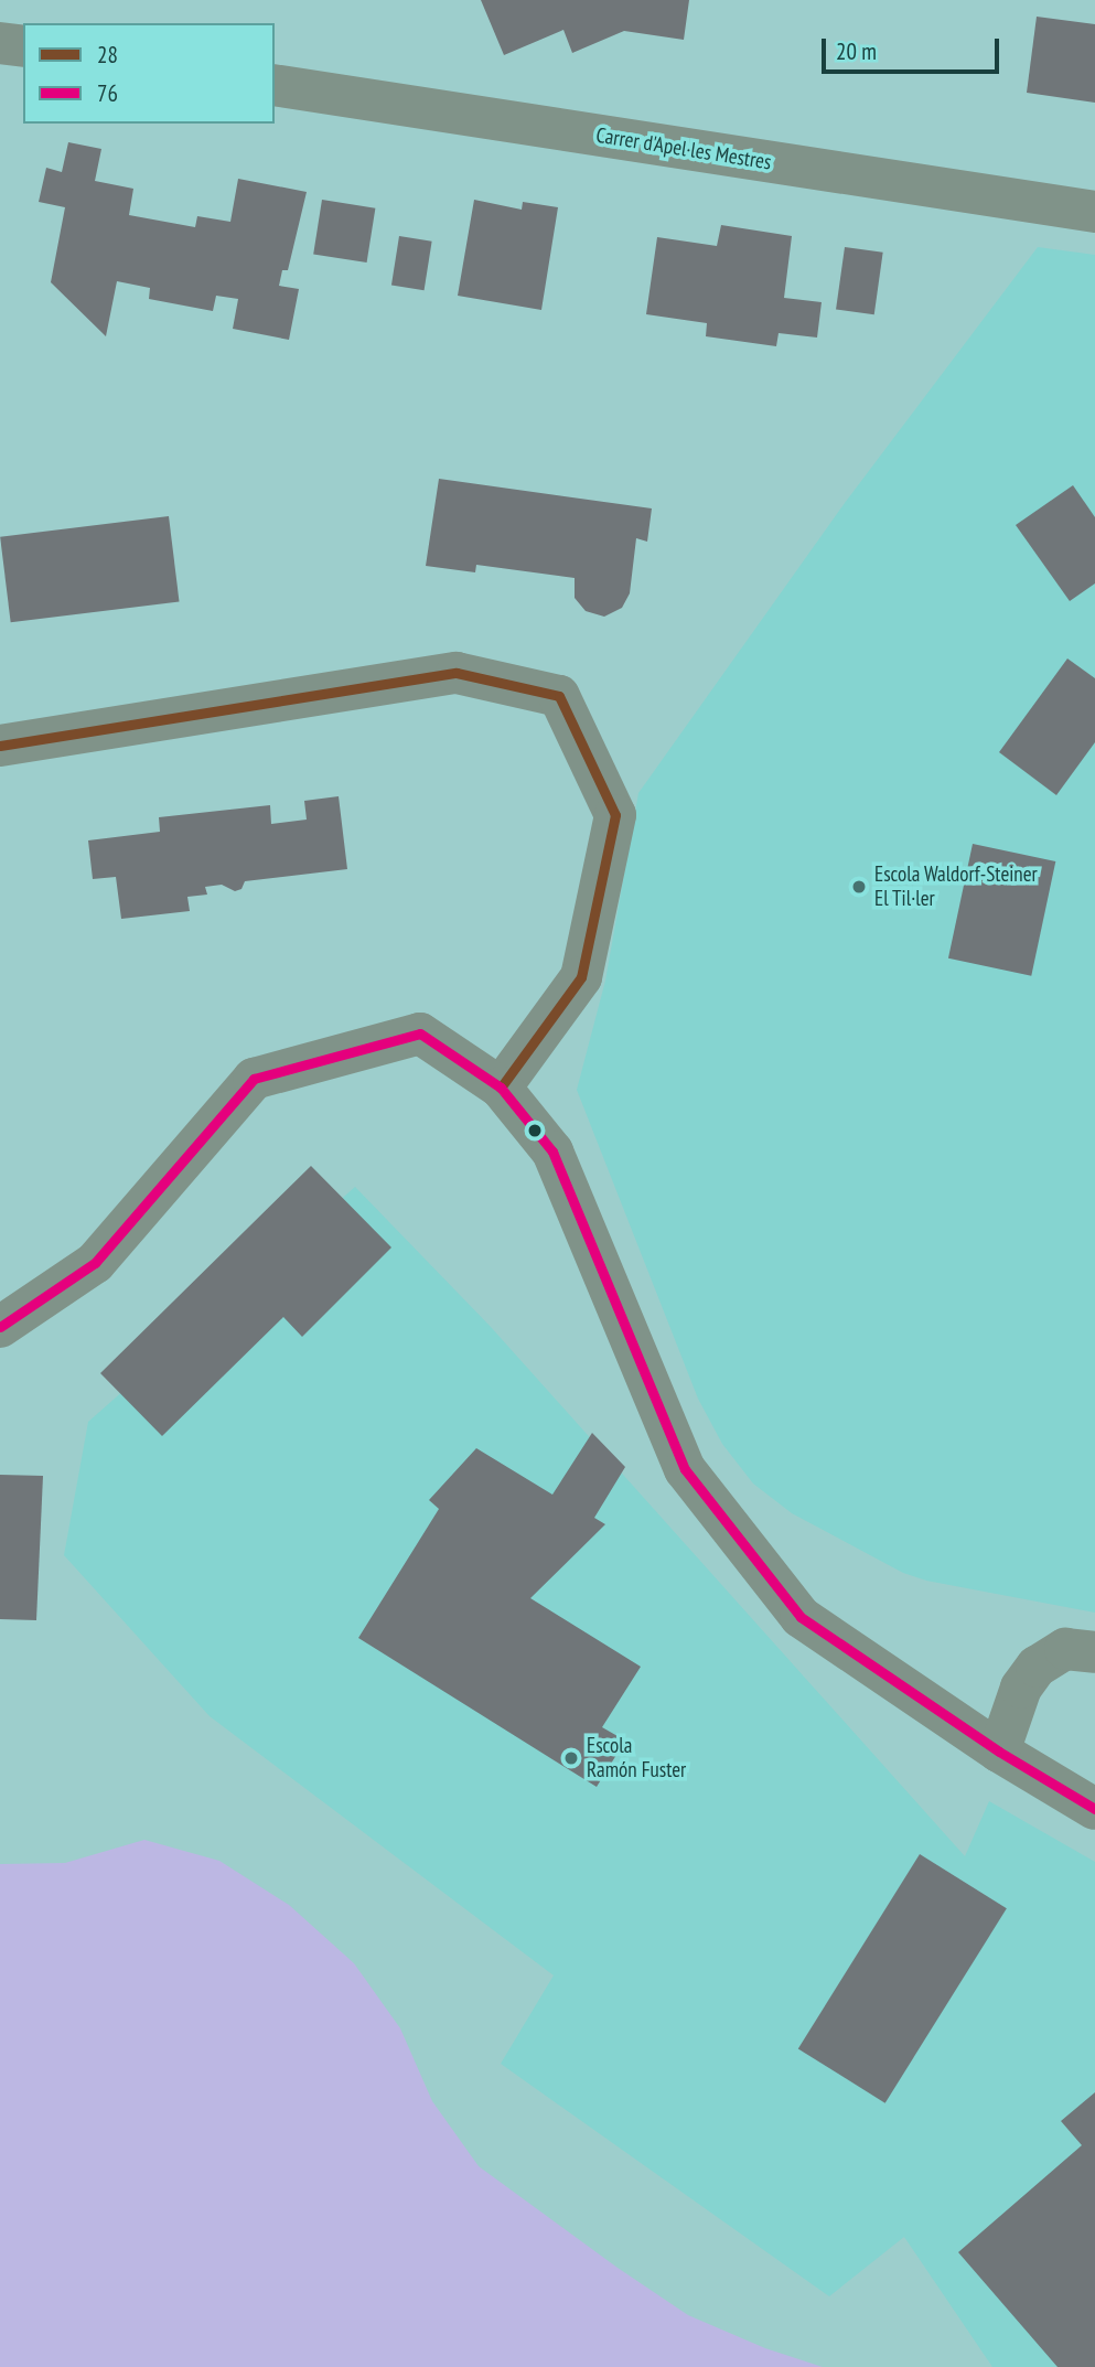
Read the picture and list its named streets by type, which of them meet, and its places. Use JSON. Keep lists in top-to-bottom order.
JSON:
{
  "streets": {
    "street": ["Carrer d'Apel·les Mestres"]
  },
  "places": ["Escola Waldorf-Steiner El Til·ler", "Escola Ramón Fuster"],
  "lines": ["transit line 28", "transit line 76"],
  "legend": ["28", "76"],
  "scale_bar": "20 m"
}
